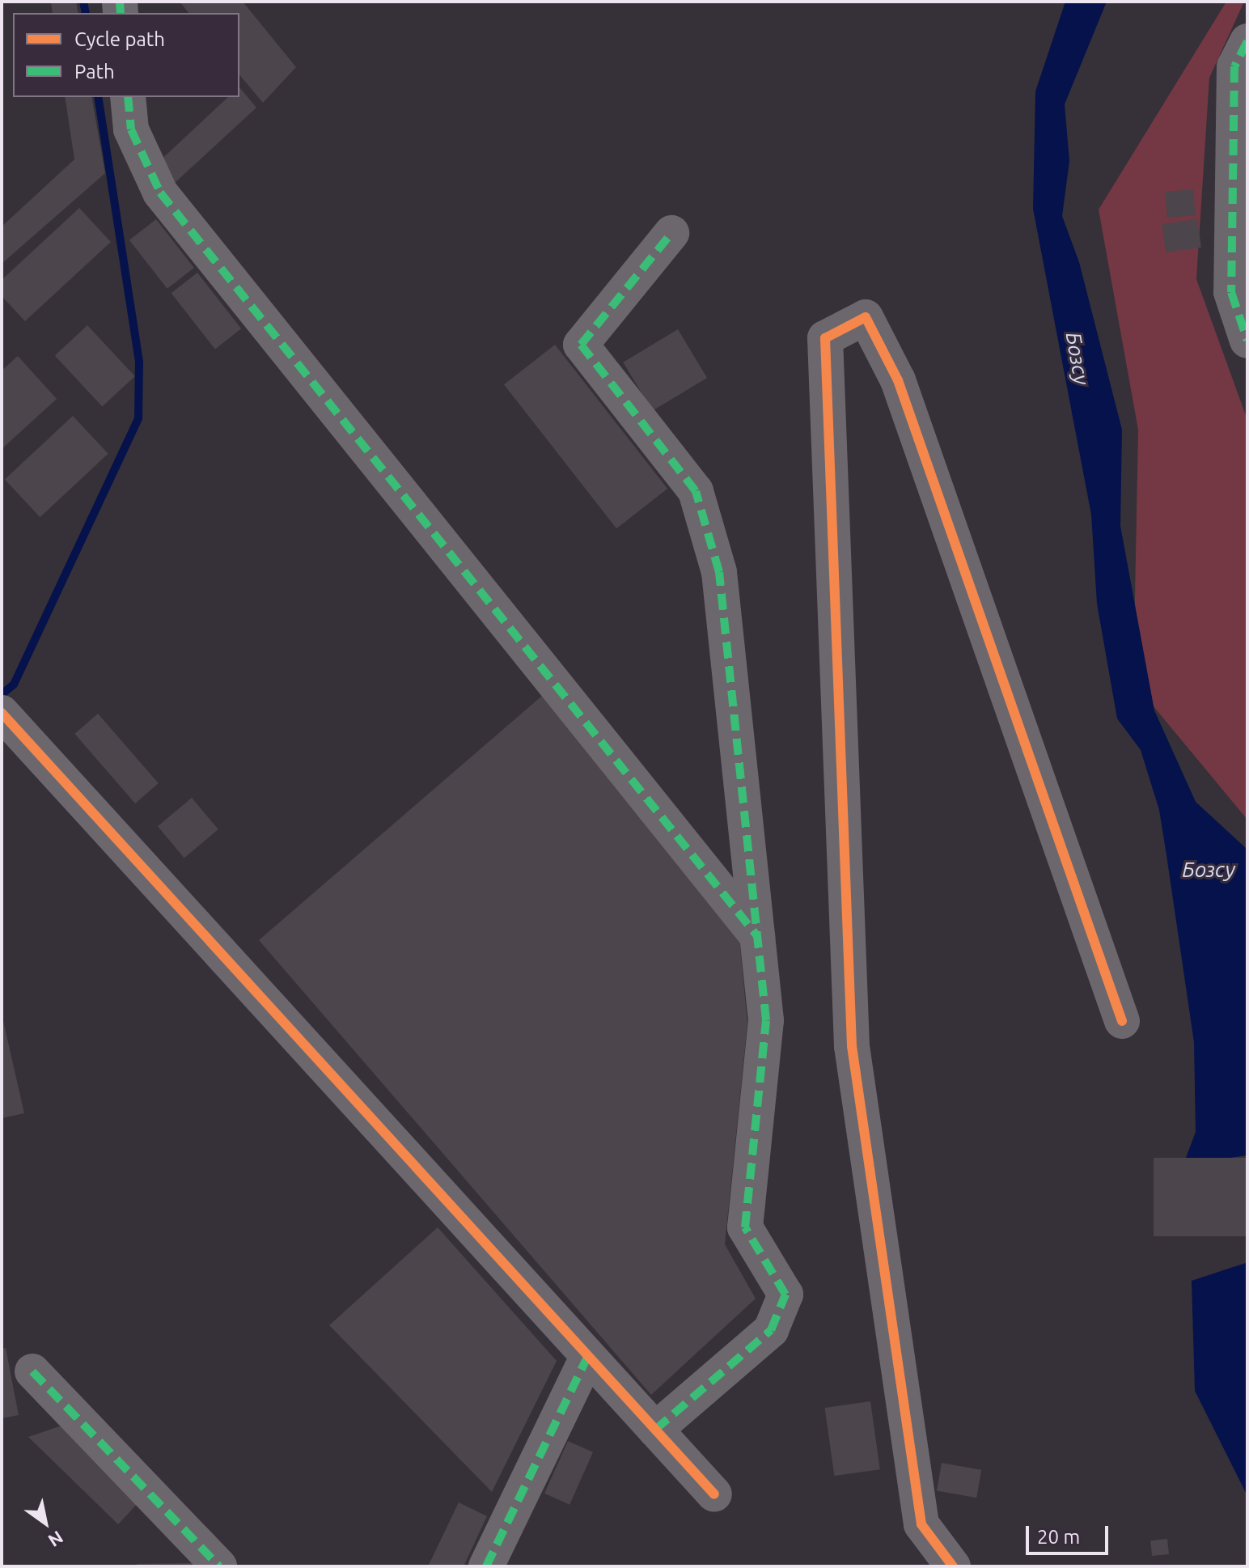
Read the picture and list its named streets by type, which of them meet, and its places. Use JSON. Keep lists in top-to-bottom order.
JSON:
{
  "water": ["Бозсу"],
  "legend": ["Cycle path", "Path"],
  "scale_bar": "20 m",
  "north": "bottom right"
}
